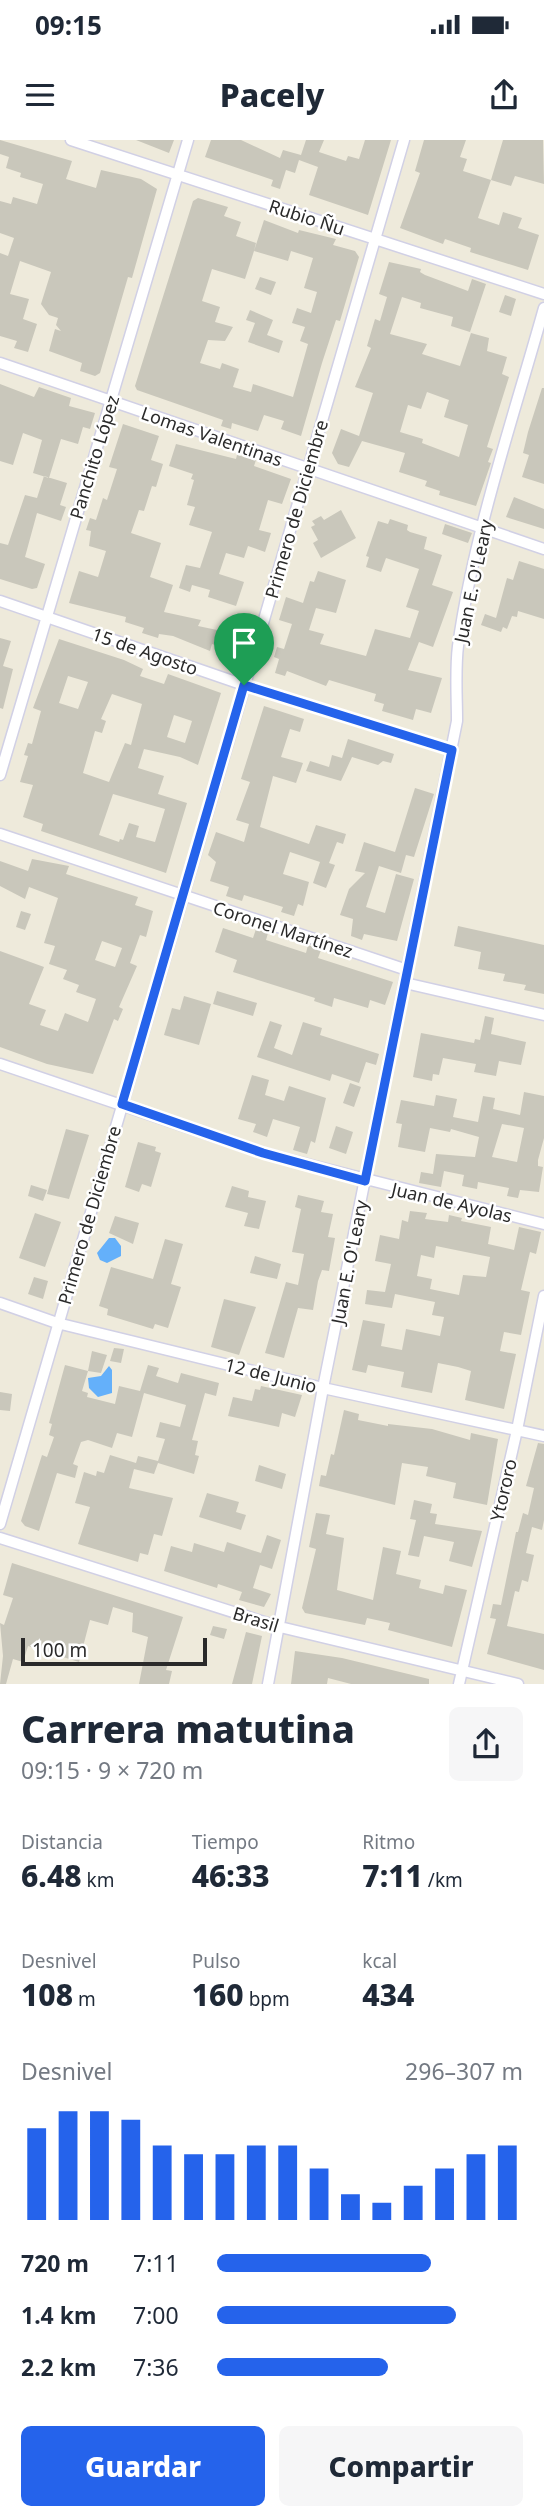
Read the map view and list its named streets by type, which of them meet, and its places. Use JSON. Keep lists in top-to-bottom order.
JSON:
{
  "streets": {
    "street": [
      "Rubio Ñu",
      "Lomas Valentinas",
      "Panchito López",
      "Primero de Diciembre",
      "Juan E. O'Leary",
      "15 de Agosto",
      "Coronel Martínez",
      "Juan de Ayolas",
      "12 de Junio",
      "Ytororo",
      "Brasil"
    ]
  },
  "crossings": [
    ["Rubio Ñu", "Panchito López"],
    ["Rubio Ñu", "Primero de Diciembre"],
    ["Lomas Valentinas", "Panchito López"],
    ["Lomas Valentinas", "Primero de Diciembre"],
    ["Lomas Valentinas", "Juan E. O'Leary"],
    ["Panchito López", "15 de Agosto"],
    ["Primero de Diciembre", "15 de Agosto"],
    ["Primero de Diciembre", "Coronel Martínez"],
    ["Primero de Diciembre", "Juan de Ayolas"],
    ["Primero de Diciembre", "12 de Junio"],
    ["Juan E. O'Leary", "15 de Agosto"],
    ["Juan E. O'Leary", "Coronel Martínez"],
    ["Juan E. O'Leary", "Juan de Ayolas"],
    ["Juan E. O'Leary", "12 de Junio"],
    ["Juan E. O'Leary", "Brasil"],
    ["12 de Junio", "Ytororo"],
    ["Ytororo", "Brasil"]
  ],
  "scale_bar": "100 m",
  "page": {
    "status": "09:15",
    "header": "Pacely",
    "scale": "100 m",
    "heading": ["Carrera matutina", "09:15 · 9 × 720 m"],
    "stats": [
      ["Distancia", "6.48 km"],
      ["Tiempo", "46:33"],
      ["Ritmo", "7:11 /km"],
      ["Desnivel", "108 m"],
      ["Pulso", "160 bpm"],
      ["kcal", "434"]
    ],
    "chart": ["Desnivel", "296–307 m"],
    "list": [
      {
        "name": "720 m",
        "note": "7:11"
      },
      {
        "name": "1.4 km",
        "note": "7:00"
      },
      {
        "name": "2.2 km",
        "note": "7:36"
      }
    ],
    "buttons": ["Guardar", "Compartir"]
  }
}
